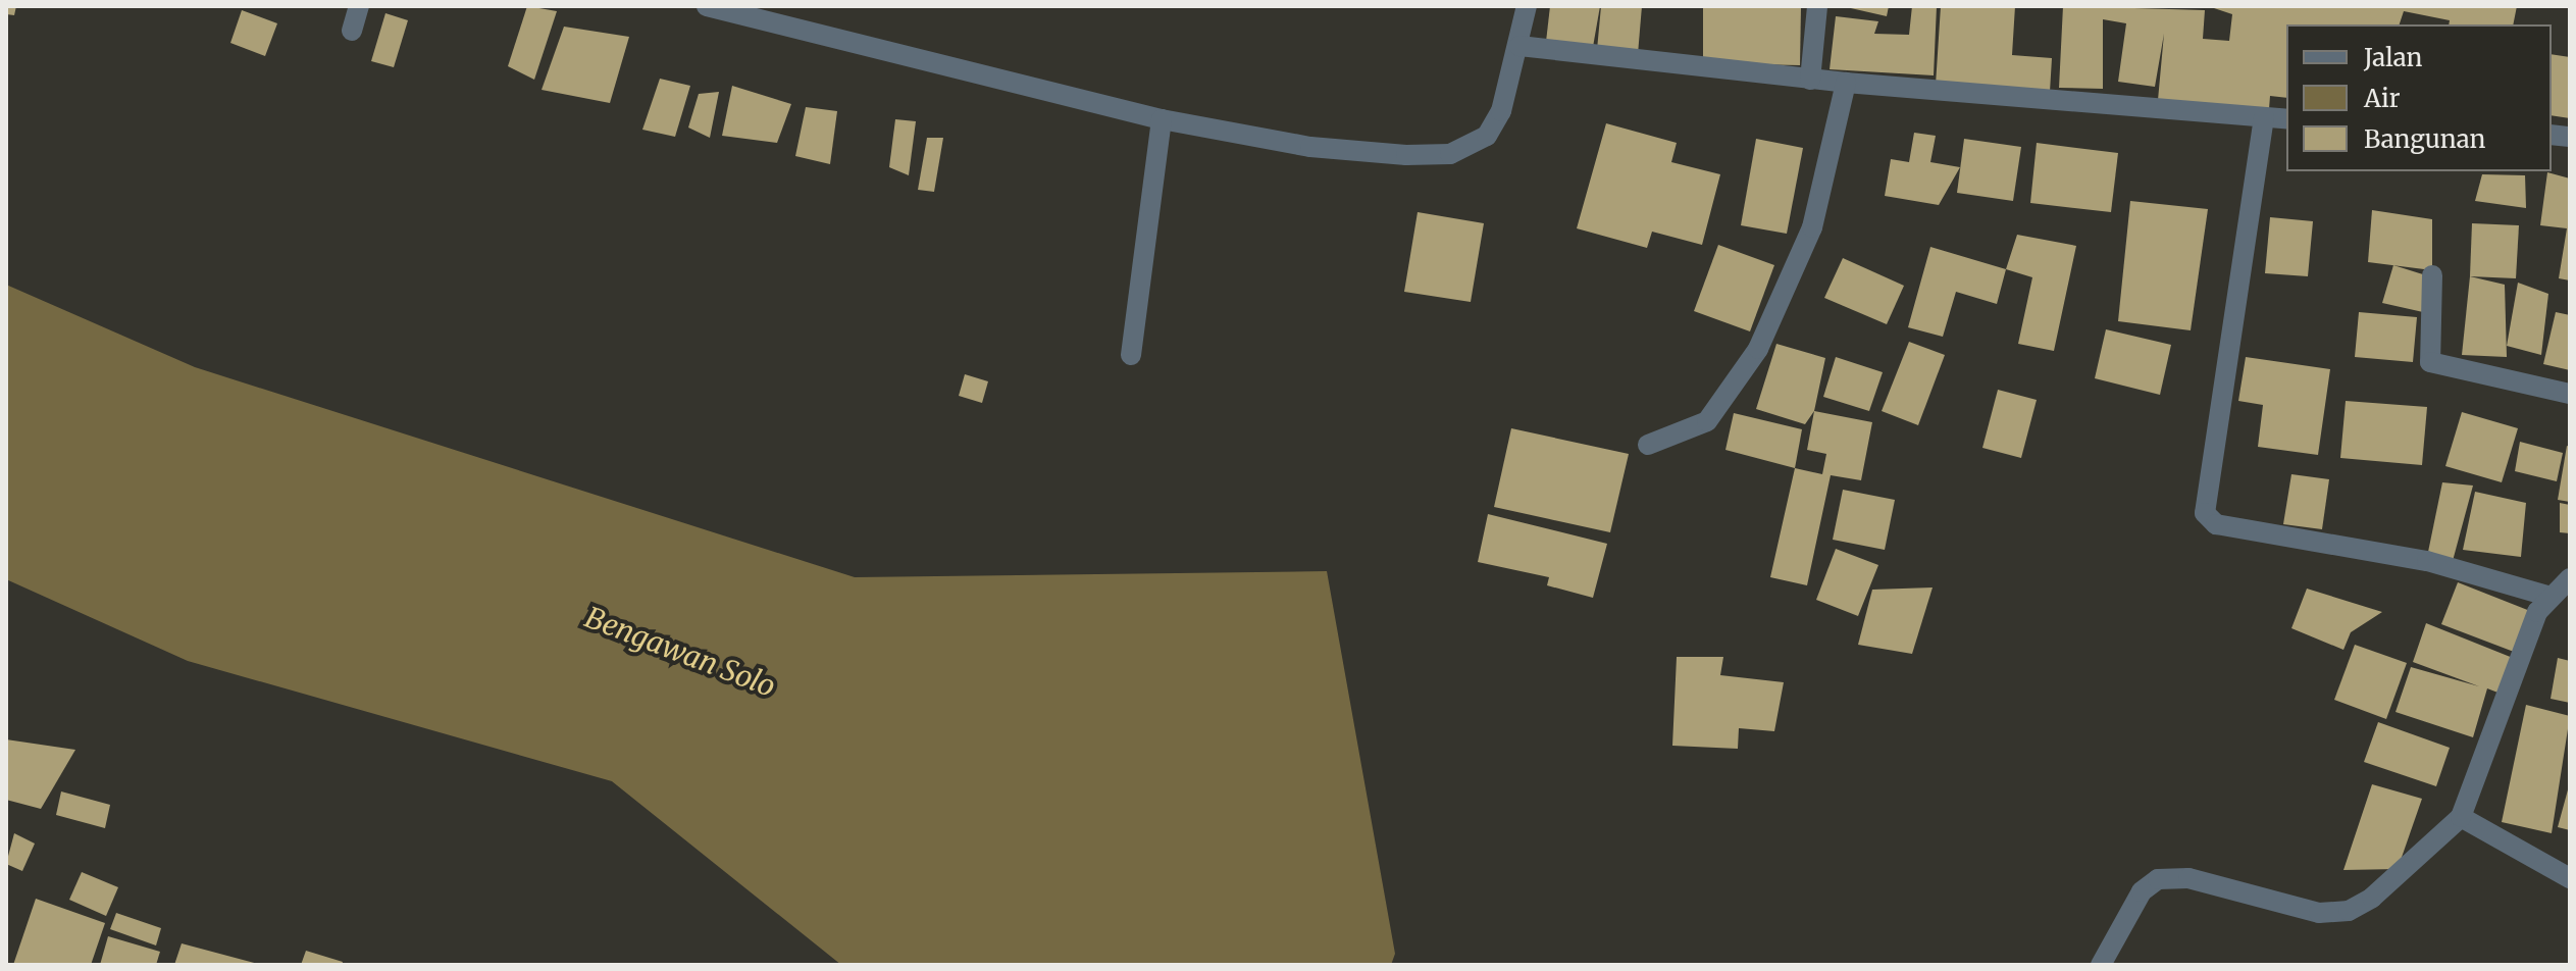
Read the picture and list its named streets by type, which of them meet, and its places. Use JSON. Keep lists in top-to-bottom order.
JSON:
{
  "water": ["Bengawan Solo"],
  "legend": ["Jalan", "Air", "Bangunan"]
}
